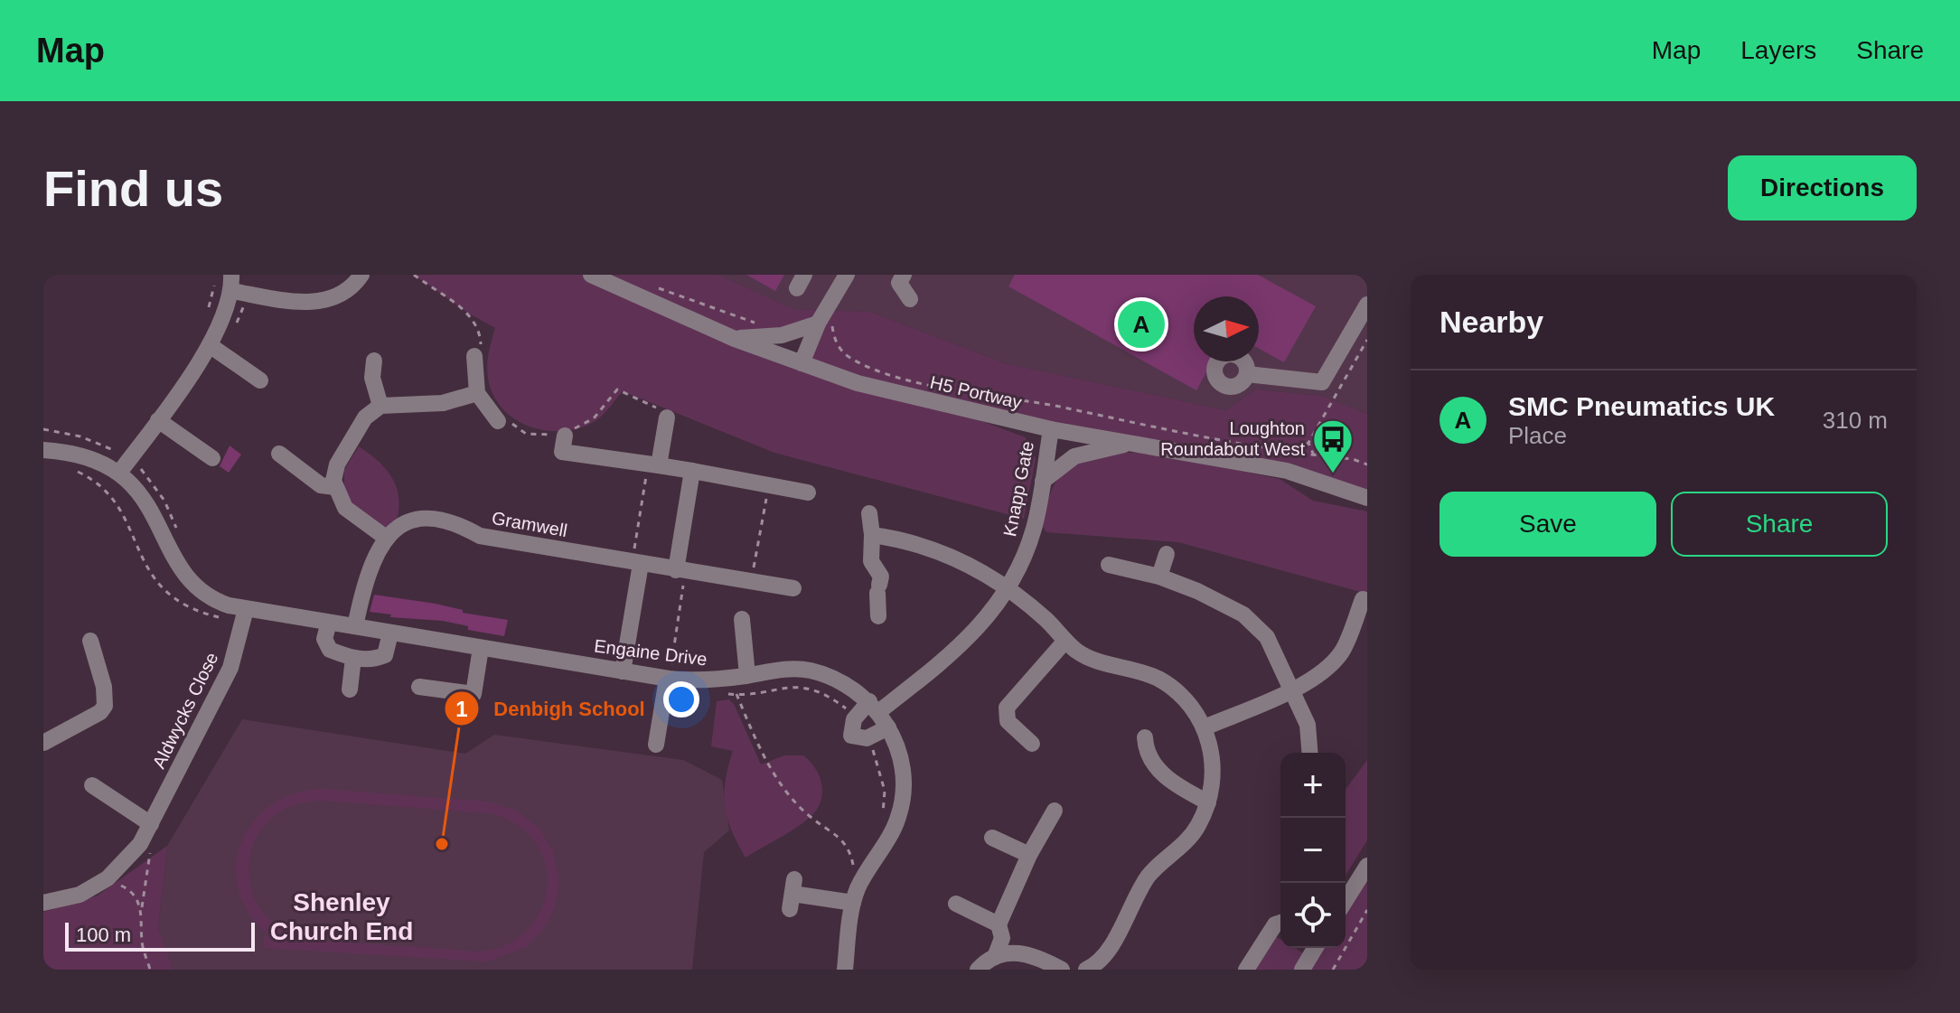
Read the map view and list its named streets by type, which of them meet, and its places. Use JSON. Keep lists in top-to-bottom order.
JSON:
{
  "streets": {
    "street": [
      "H5 Portway",
      "Knapp Gate",
      "Gramwell",
      "Engaine Drive",
      "Aldwycks Close"
    ]
  },
  "crossings": [
    ["H5 Portway", "Knapp Gate"],
    ["Knapp Gate", "Engaine Drive"],
    ["Engaine Drive", "Aldwycks Close"]
  ],
  "districts": ["Shenley Church End"],
  "places": {
    "bus stop": ["Loughton Roundabout West"],
    "other": ["Denbigh School"]
  },
  "scale_bar": "100 m",
  "north": "right",
  "page": {
    "header": "Map",
    "nav": ["Map", "Layers", "Share"],
    "buttons": [
      "Directions",
      ["Save", "Share"]
    ],
    "title": "Find us",
    "heading": "Nearby",
    "pins": "A",
    "list": [
      {
        "mark": "A",
        "name": "SMC Pneumatics UK",
        "note": "Place",
        "value": "310 m"
      }
    ],
    "map_buttons": ["+", "−"],
    "scale": "100 m"
  }
}
